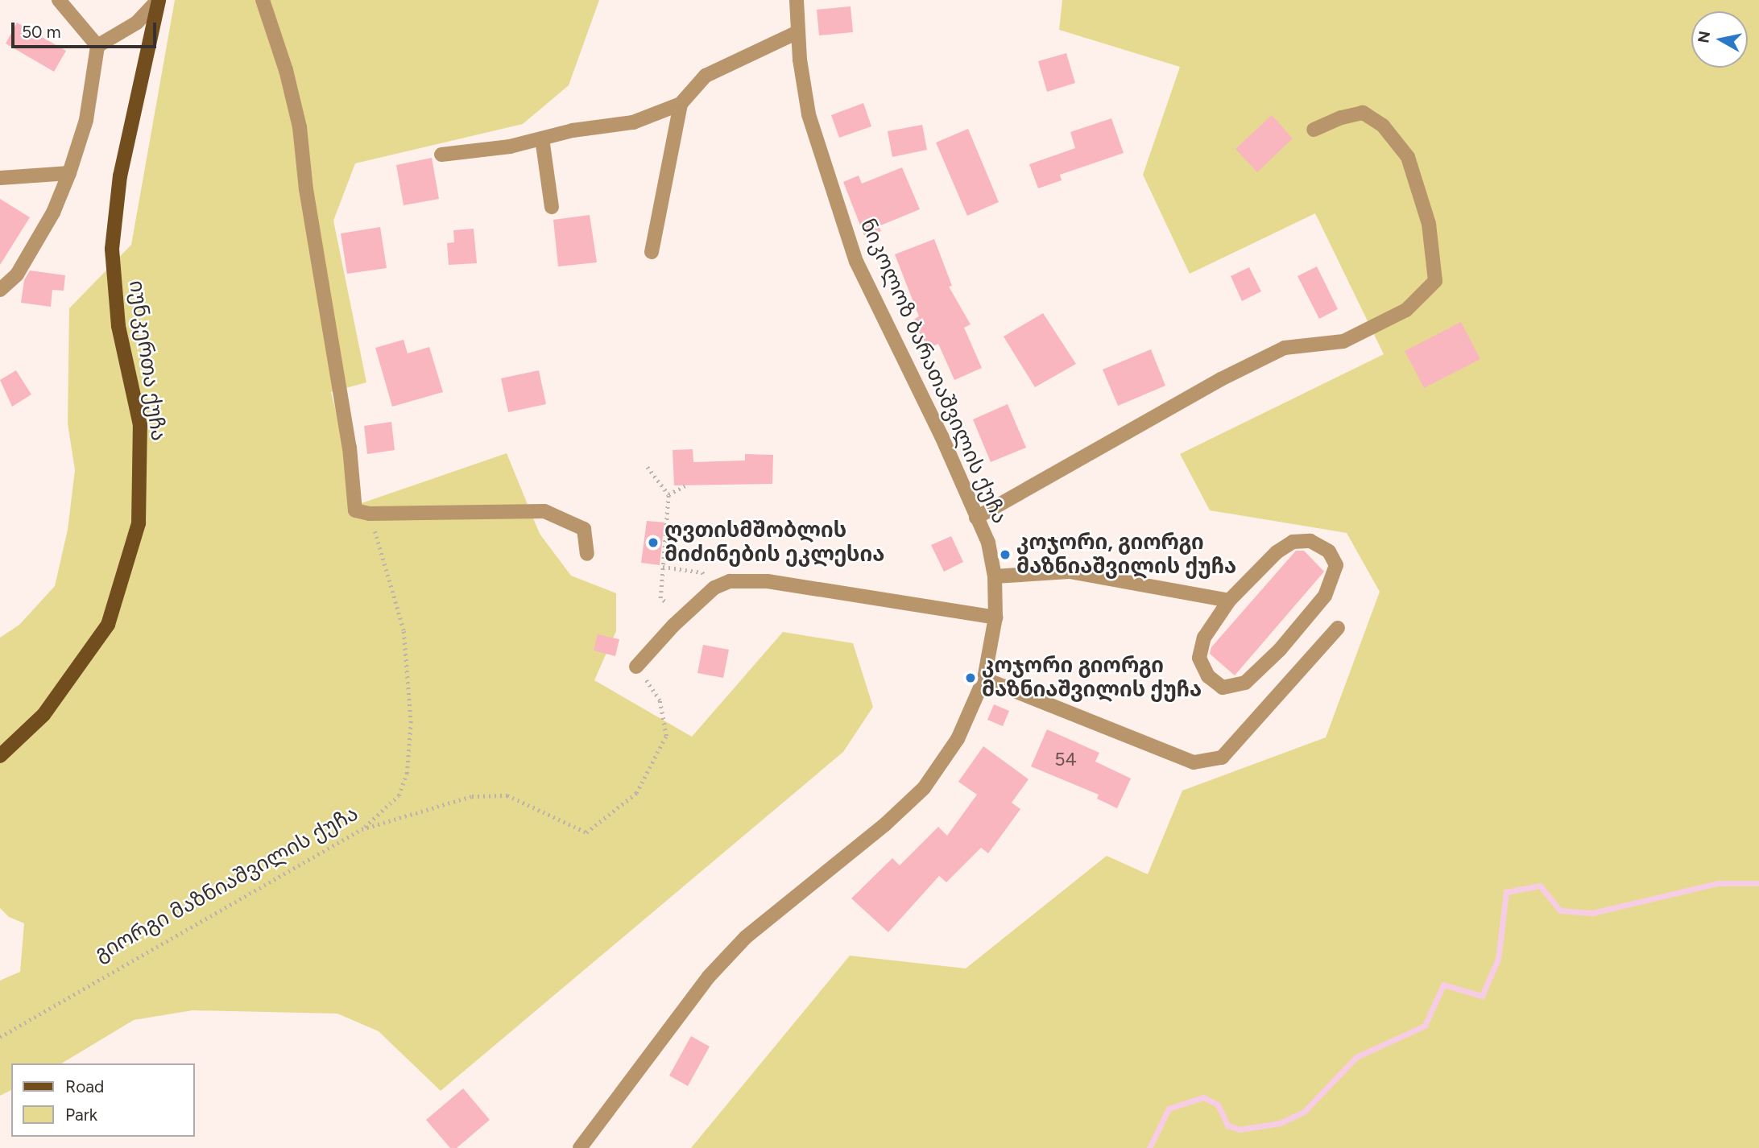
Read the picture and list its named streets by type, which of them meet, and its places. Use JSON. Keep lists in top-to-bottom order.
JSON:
{
  "streets": {
    "main road": ["იუნკერთა ქუჩა"],
    "street": ["ნიკოლოზ ბარათაშვილის ქუჩა"],
    "path": ["გიორგი მაზნიაშვილის ქუჩა"]
  },
  "places": ["ღვთისმშობლის მიძინების ეკლესია", "კოჯორი, გიორგი მაზნიაშვილის ქუჩა", "კოჯორი გიორგი მაზნიაშვილის ქუჩა"],
  "house_numbers": ["54"],
  "legend": ["Road", "Park"],
  "scale_bar": "50 m",
  "north": "left"
}
